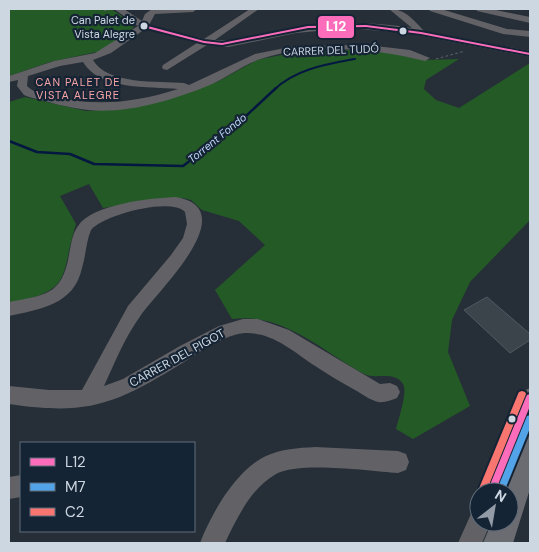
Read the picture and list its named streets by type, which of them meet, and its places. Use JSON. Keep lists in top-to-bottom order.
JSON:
{
  "streets": {
    "street": ["CARRER DEL TUDÓ", "CARRER DEL PIGOT"]
  },
  "districts": ["CAN PALET DE VISTA ALEGRE"],
  "water": ["Torrent Fondo"],
  "places": ["Can Palet de Vista Alegre"],
  "lines": ["transit line L12", "transit line C2", "transit line M7"],
  "legend": ["L12", "M7", "C2"],
  "north": "top right"
}
